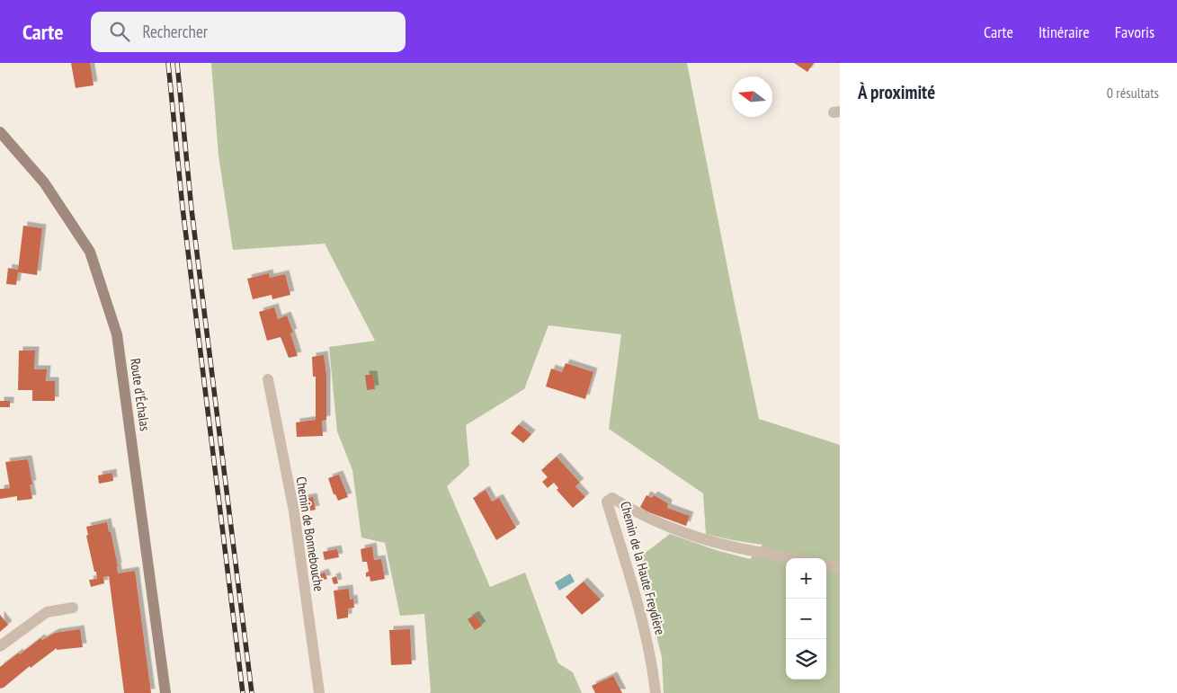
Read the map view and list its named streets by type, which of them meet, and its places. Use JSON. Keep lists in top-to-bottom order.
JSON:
{
  "streets": {
    "street": ["Route d'Échalas", "Chemin de Bonnebouche", "Chemin de la Haute Freydière"]
  },
  "north": "left",
  "page": {
    "header": "Carte",
    "search": "Rechercher",
    "nav": ["Carte", "Itinéraire", "Favoris"],
    "heading": ["À proximité", "0 résultats"],
    "map_buttons": ["+", "−"]
  }
}
